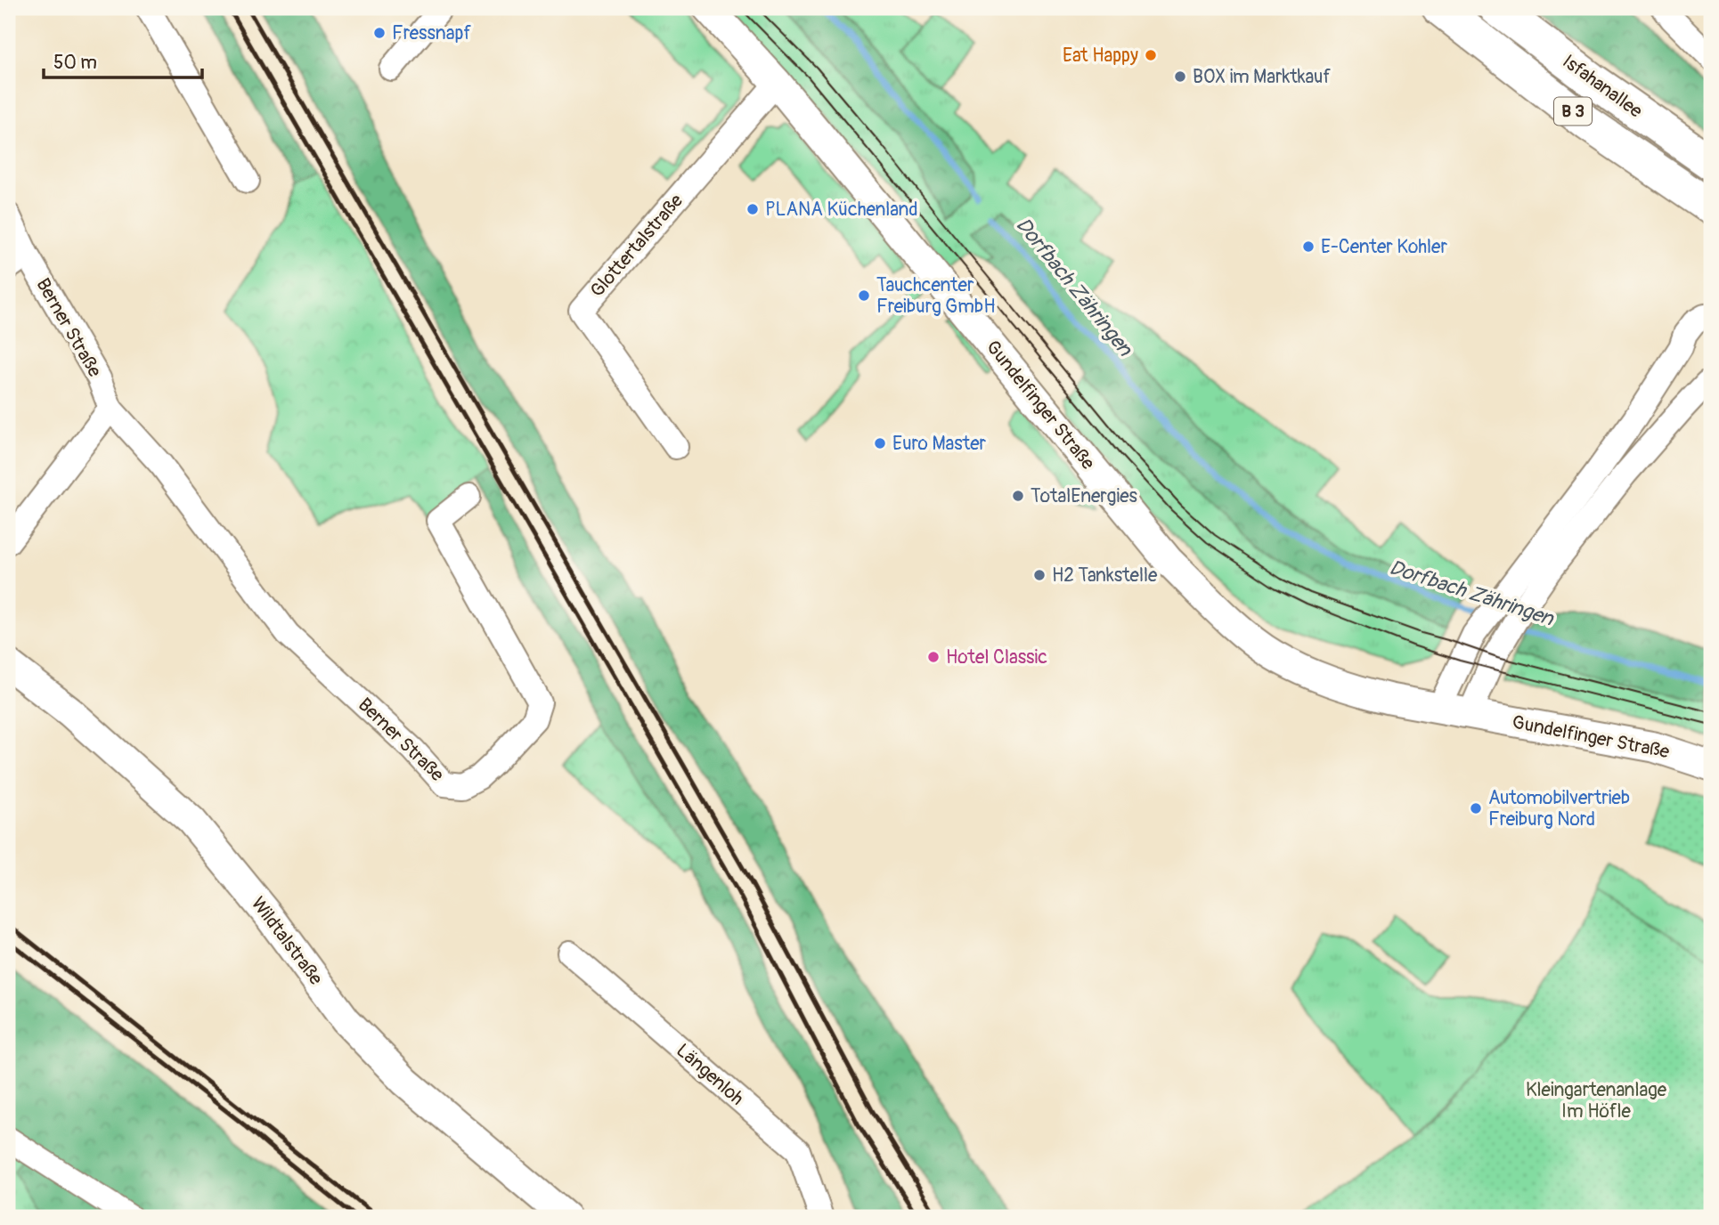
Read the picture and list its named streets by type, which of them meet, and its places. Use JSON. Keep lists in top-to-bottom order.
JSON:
{
  "streets": {
    "highway": ["Isfahanallee", "B 3"],
    "street": [
      "Glottertalstraße",
      "Berner Straße",
      "Gundelfinger Straße",
      "Wildtalstraße",
      "Längenloh"
    ]
  },
  "crossings": [
    ["Glottertalstraße", "Gundelfinger Straße"]
  ],
  "water": ["Dorfbach Zähringen"],
  "parks": ["Kleingartenanlage Im Höfle"],
  "places": [
    "Fressnapf",
    "Eat Happy",
    "BOX im Marktkauf",
    "PLANA Küchenland",
    "E-Center Kohler",
    "Tauchcenter Freiburg GmbH",
    "Euro Master",
    "TotalEnergies",
    "H2 Tankstelle",
    "Hotel Classic",
    "Automobilvertrieb Freiburg Nord"
  ],
  "scale_bar": "50 m"
}
